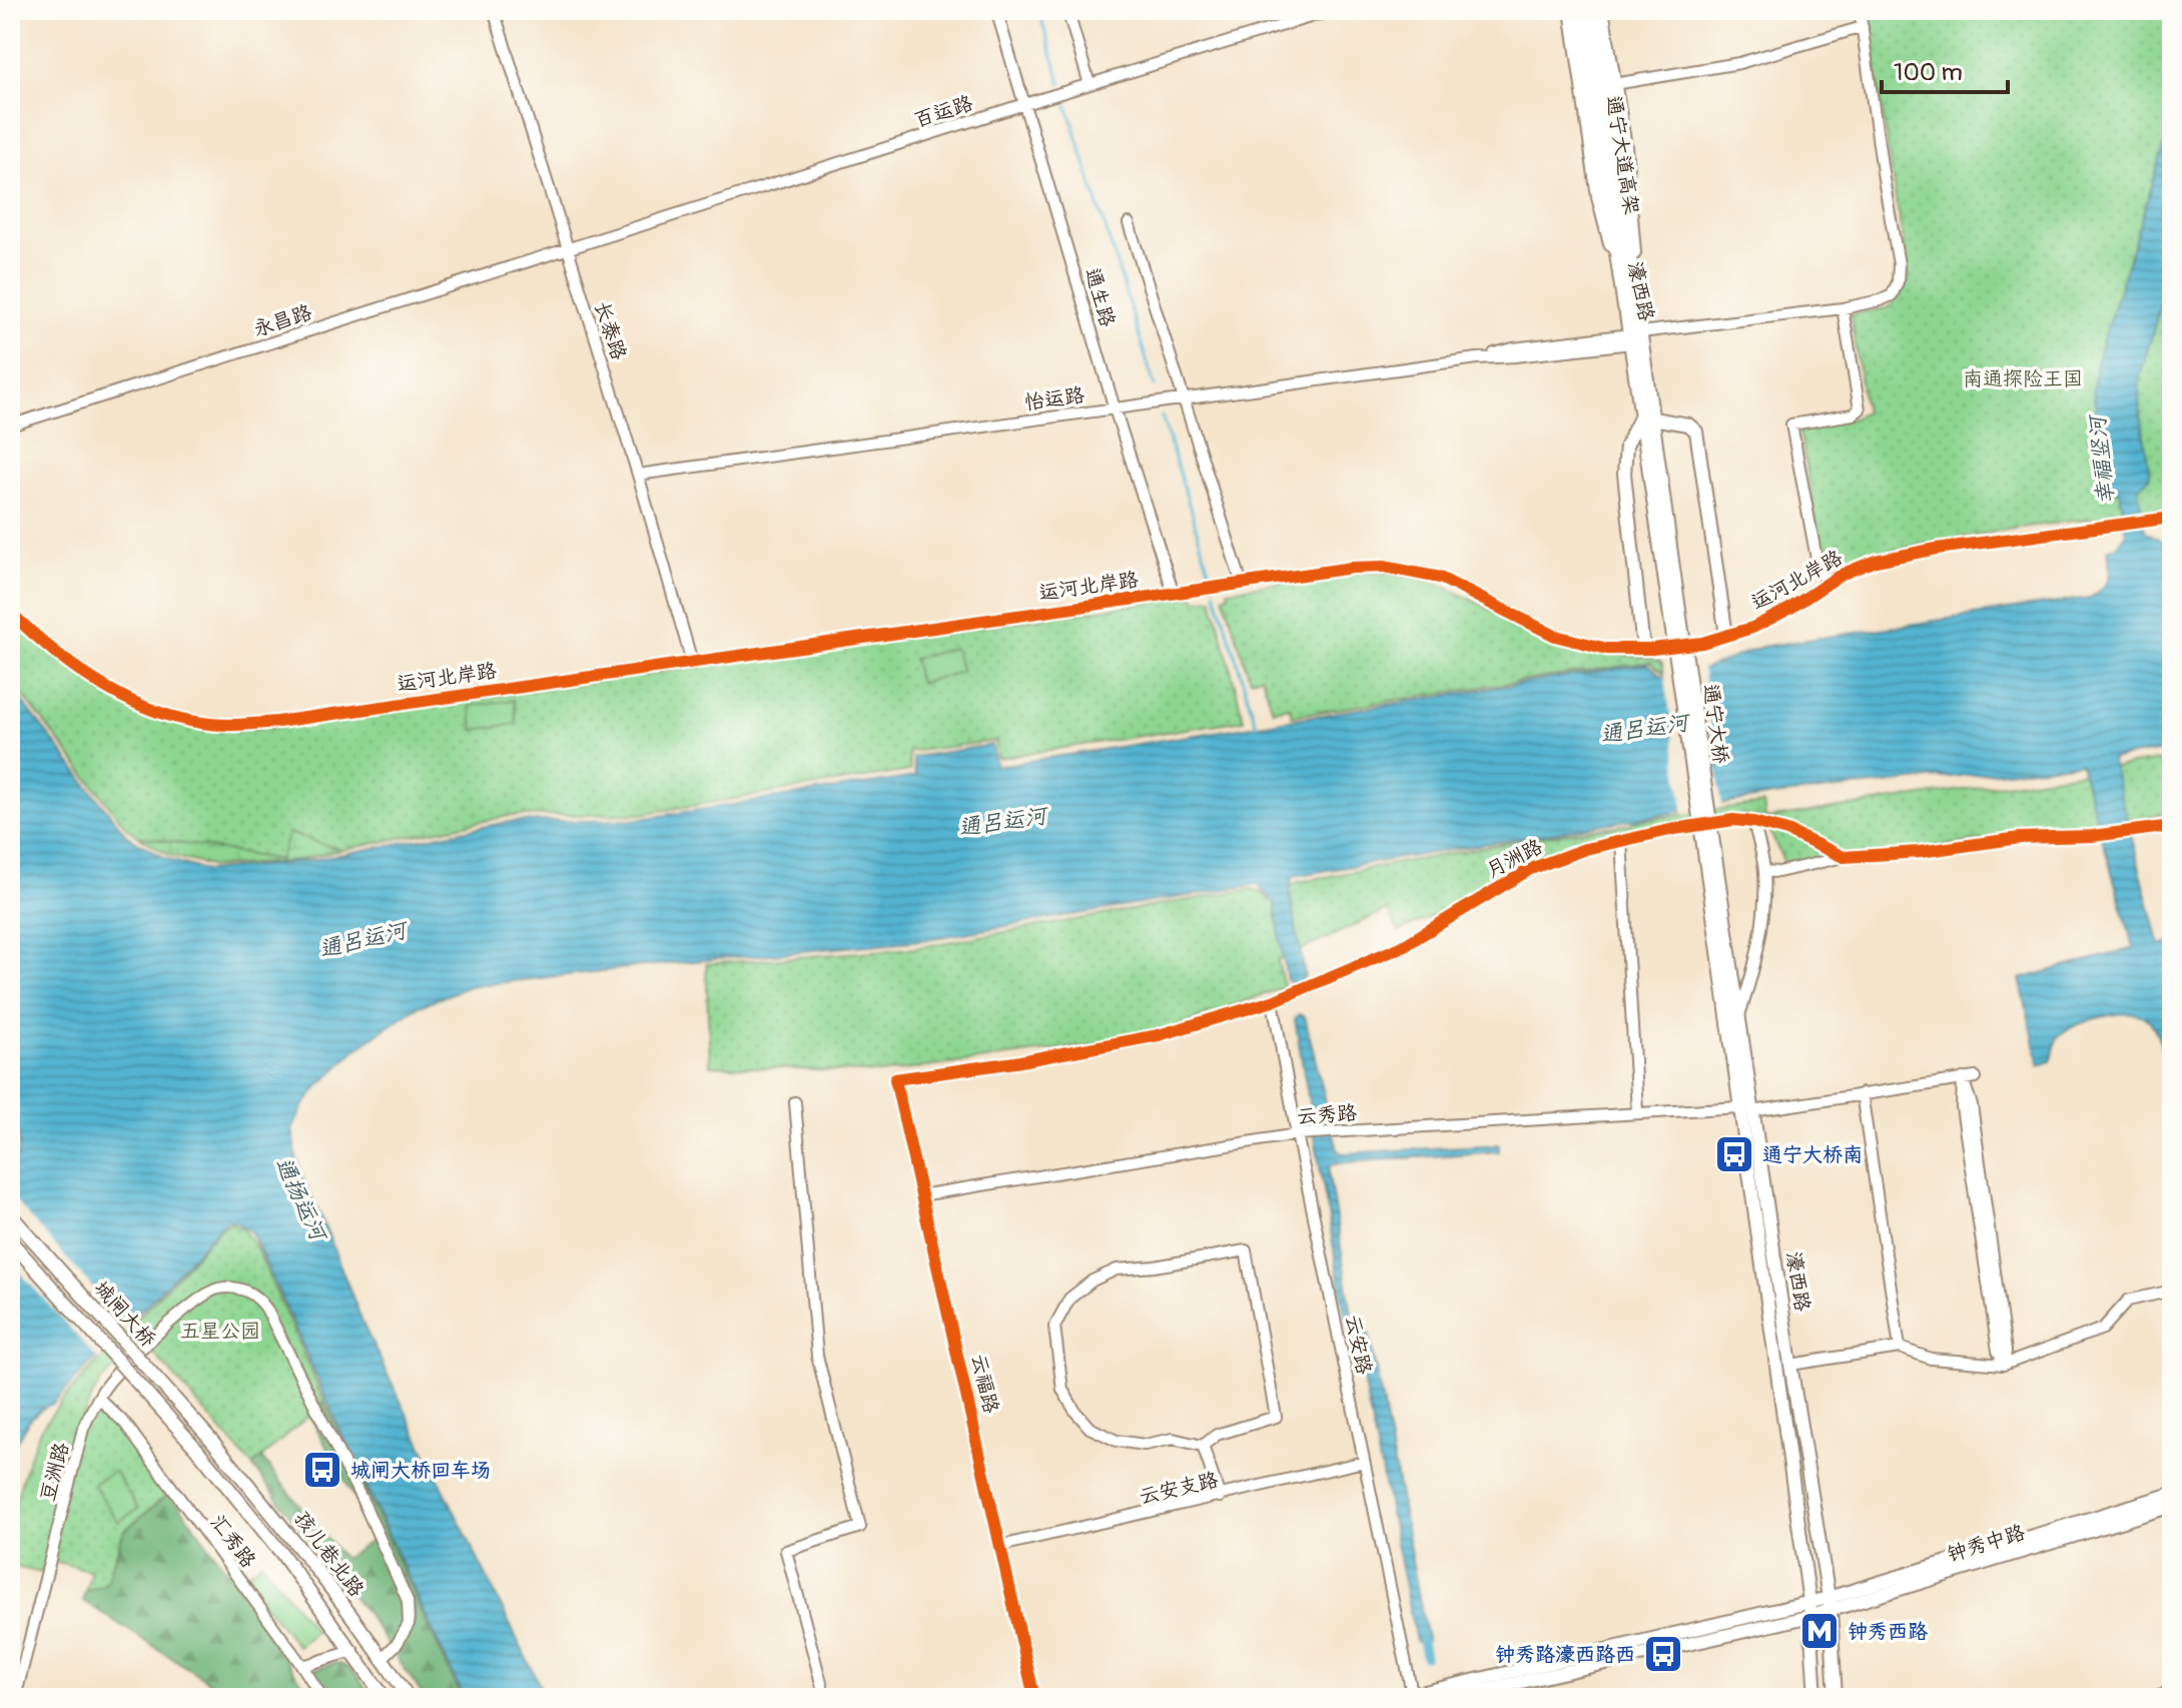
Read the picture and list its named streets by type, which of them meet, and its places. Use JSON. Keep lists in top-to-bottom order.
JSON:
{
  "streets": {
    "highway": ["通宁大道高架"],
    "main road": [
      "濠西路",
      "通宁大桥",
      "城闸大桥",
      "钟秀中路",
      "孩儿巷北路"
    ],
    "street": [
      "百运路",
      "通生路",
      "永昌路",
      "长泰路",
      "怡运路",
      "运河北岸路",
      "月洲路",
      "云秀路",
      "云安路",
      "云福路",
      "豆洲路",
      "云安支路",
      "汇秀路"
    ]
  },
  "crossings": [
    ["百运路", "通生路"],
    ["百运路", "永昌路"],
    ["百运路", "长泰路"],
    ["通宁大道高架", "濠西路"],
    ["濠西路", "怡运路"],
    ["濠西路", "通宁大桥"],
    ["濠西路", "云秀路"],
    ["濠西路", "钟秀中路"],
    ["通生路", "怡运路"],
    ["通生路", "运河北岸路"],
    ["永昌路", "长泰路"],
    ["长泰路", "怡运路"],
    ["长泰路", "运河北岸路"],
    ["月洲路", "云安路"],
    ["月洲路", "云福路"],
    ["云秀路", "云安路"],
    ["云秀路", "云福路"],
    ["城闸大桥", "孩儿巷北路"],
    ["云安路", "云安支路"],
    ["云福路", "云安支路"],
    ["豆洲路", "汇秀路"],
    ["豆洲路", "孩儿巷北路"]
  ],
  "water": ["幸福竖河", "通吕运河", "通扬运河"],
  "parks": ["南通探险王国", "五星公园"],
  "places": {
    "bus stop": ["通宁大桥南", "城闸大桥回车场", "钟秀路濠西路西"],
    "metro station": ["钟秀西路"]
  },
  "scale_bar": "100 m"
}
